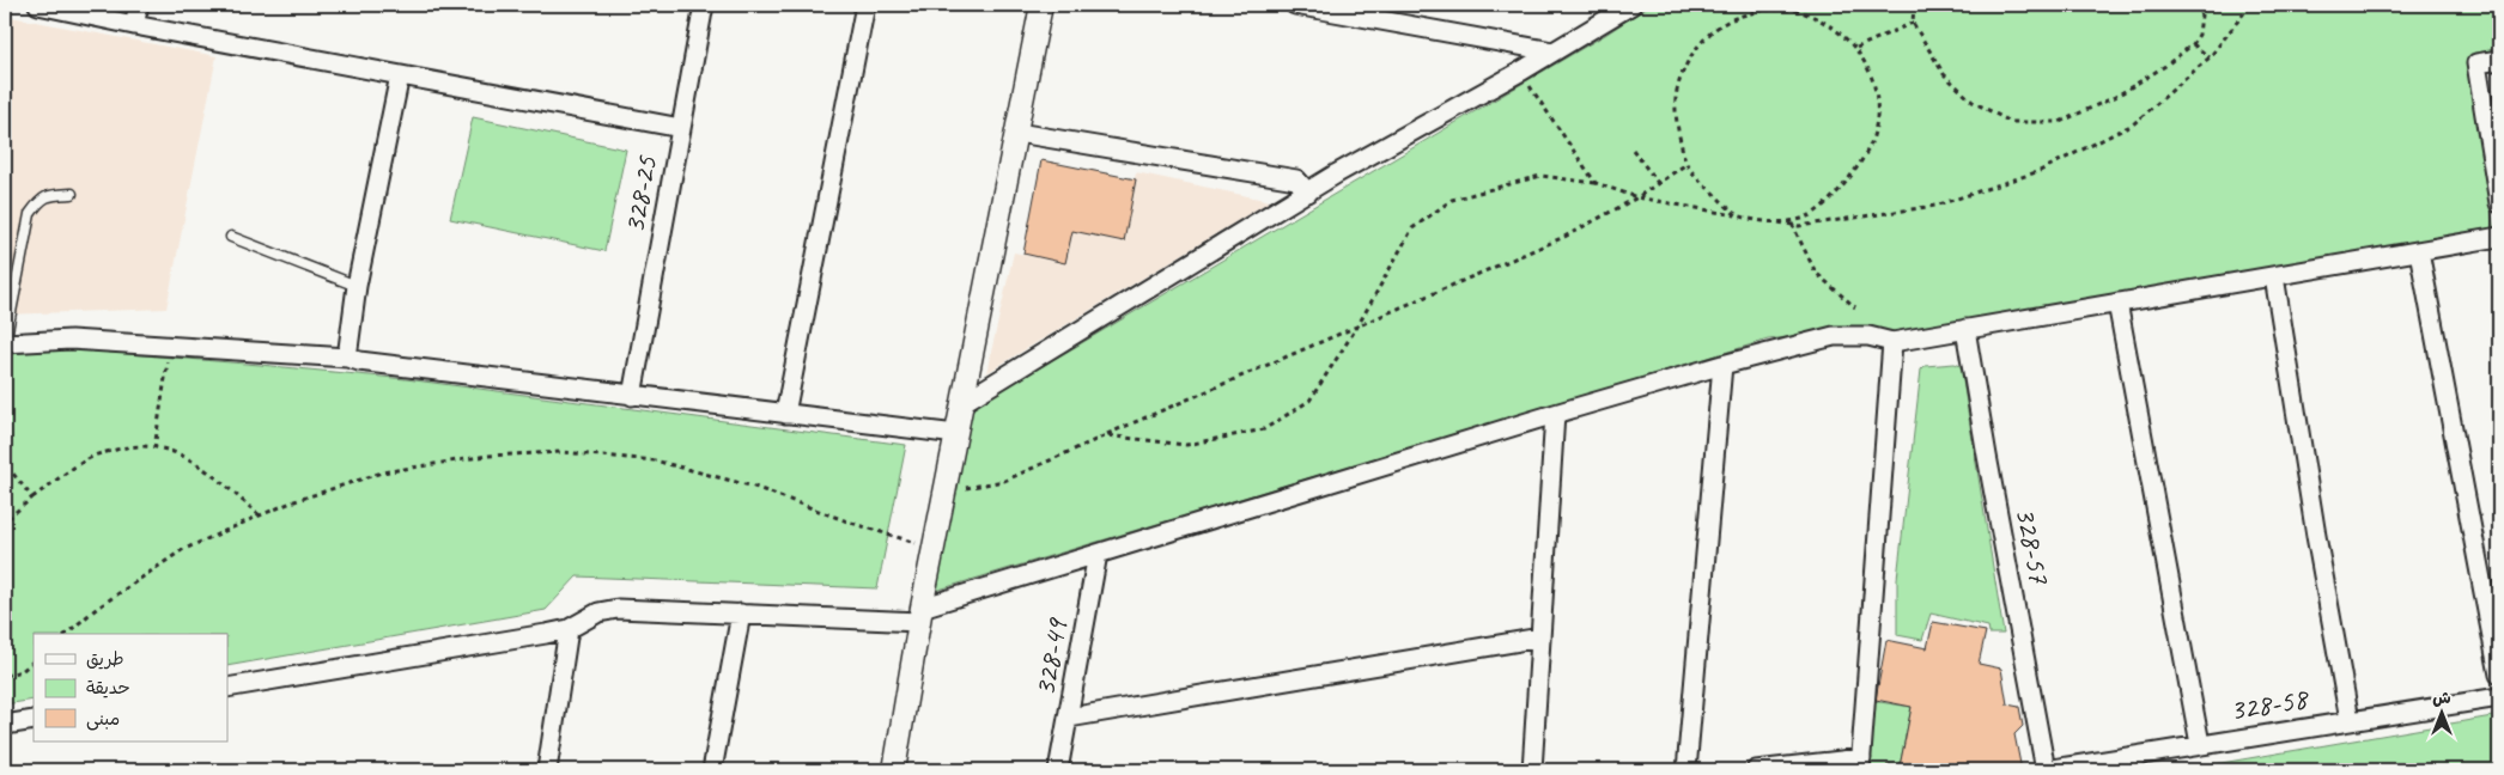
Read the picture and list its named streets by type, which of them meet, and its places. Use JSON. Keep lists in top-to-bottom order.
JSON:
{
  "streets": {
    "street": [
      "328-25",
      "328-57",
      "328-49",
      "328-58"
    ]
  },
  "crossings": [
    ["328-57", "328-58"]
  ],
  "legend": ["طريق", "حديقة", "مبنى"],
  "north": "top"
}
